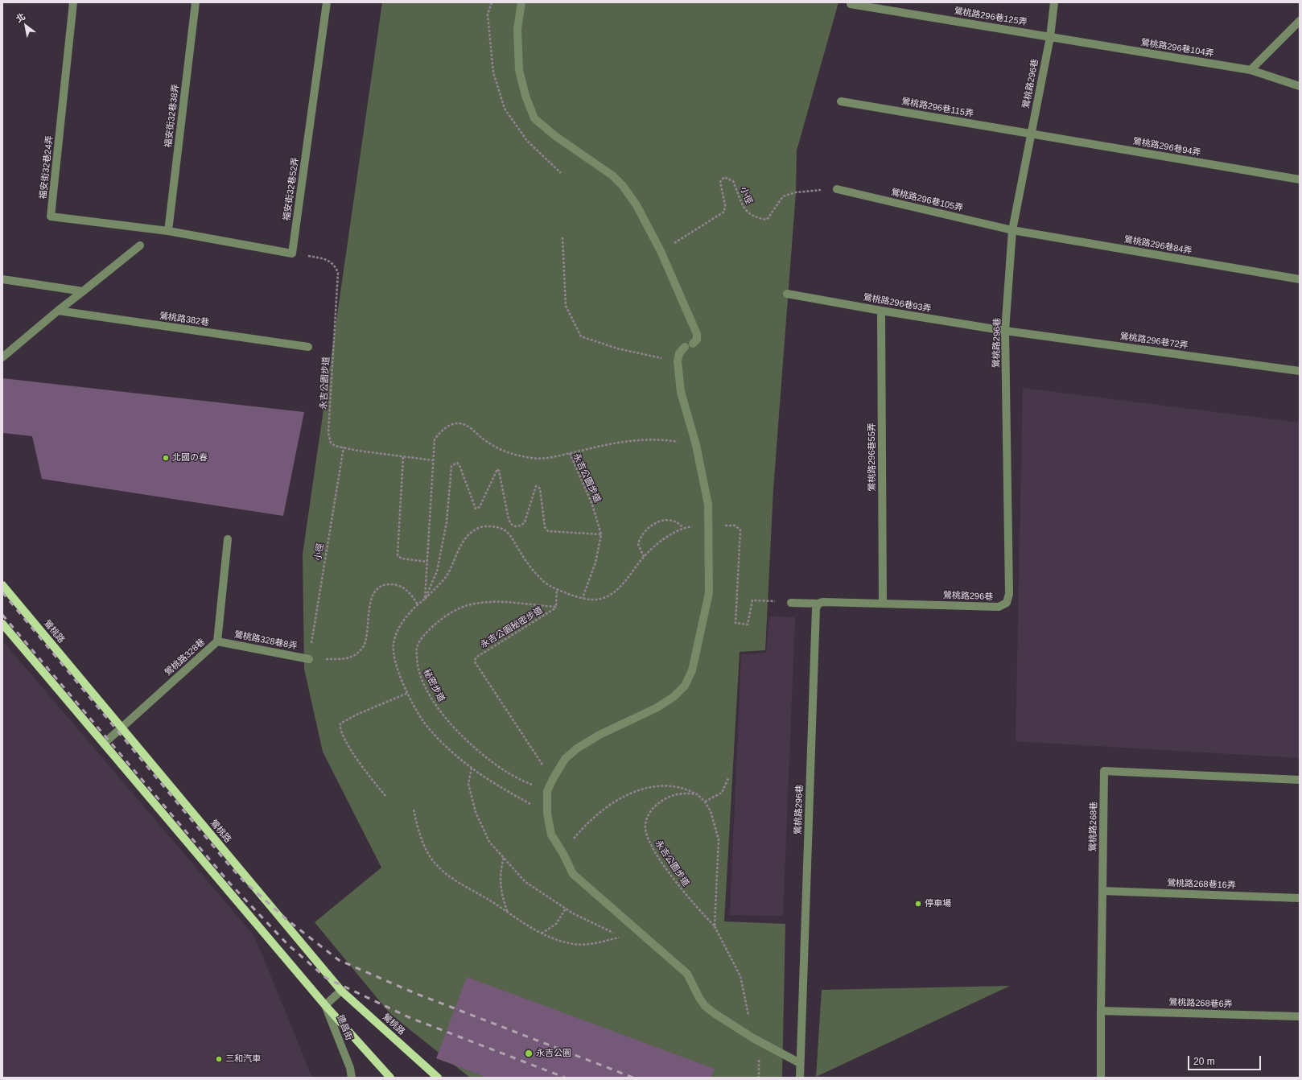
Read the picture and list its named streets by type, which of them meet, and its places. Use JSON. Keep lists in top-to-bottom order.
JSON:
{
  "streets": {
    "main road": ["鶯桃路"],
    "street": [
      "鶯桃路296巷125弄",
      "鶯桃路296巷104弄",
      "鶯桃路296巷",
      "鶯桃路296巷115弄",
      "福安街32巷38弄",
      "鶯桃路296巷94弄",
      "福安街32巷24弄",
      "福安街32巷52弄",
      "鶯桃路296巷105弄",
      "鶯桃路296巷84弄",
      "鶯桃路296巷93弄",
      "鶯桃路382巷",
      "鶯桃路296巷72弄",
      "鶯桃路296巷55弄",
      "鶯桃路328巷8弄",
      "鶯桃路328巷",
      "鶯桃路268巷",
      "鶯桃路268巷16弄",
      "鶯桃路268巷6弄",
      "德昌街"
    ],
    "path": [
      "小徑",
      "永吉公園步道",
      "永吉公園秘密步道",
      "秘密步道"
    ]
  },
  "crossings": [
    ["鶯桃路296巷125弄", "鶯桃路296巷104弄"],
    ["鶯桃路296巷125弄", "鶯桃路296巷"],
    ["鶯桃路296巷104弄", "鶯桃路296巷"],
    ["鶯桃路296巷", "鶯桃路296巷115弄"],
    ["鶯桃路296巷", "鶯桃路296巷94弄"],
    ["鶯桃路296巷", "鶯桃路296巷105弄"],
    ["鶯桃路296巷", "鶯桃路296巷84弄"],
    ["鶯桃路296巷", "鶯桃路296巷93弄"],
    ["鶯桃路296巷", "鶯桃路296巷72弄"],
    ["鶯桃路296巷", "鶯桃路296巷55弄"],
    ["鶯桃路296巷115弄", "鶯桃路296巷94弄"],
    ["福安街32巷38弄", "福安街32巷24弄"],
    ["福安街32巷52弄", "永吉公園步道"],
    ["小徑", "鶯桃路296巷105弄"],
    ["小徑", "永吉公園步道"],
    ["小徑", "鶯桃路328巷8弄"],
    ["鶯桃路296巷105弄", "鶯桃路296巷84弄"],
    ["鶯桃路296巷93弄", "鶯桃路296巷72弄"],
    ["鶯桃路296巷93弄", "鶯桃路296巷55弄"],
    ["永吉公園秘密步道", "秘密步道"],
    ["鶯桃路", "鶯桃路328巷"],
    ["鶯桃路328巷8弄", "鶯桃路328巷"],
    ["鶯桃路268巷", "鶯桃路268巷16弄"],
    ["鶯桃路268巷", "鶯桃路268巷6弄"]
  ],
  "places": [
    "北國の春",
    "停車場",
    "永吉公園",
    "三和汽車"
  ],
  "scale_bar": "20 m",
  "north": "top left"
}
